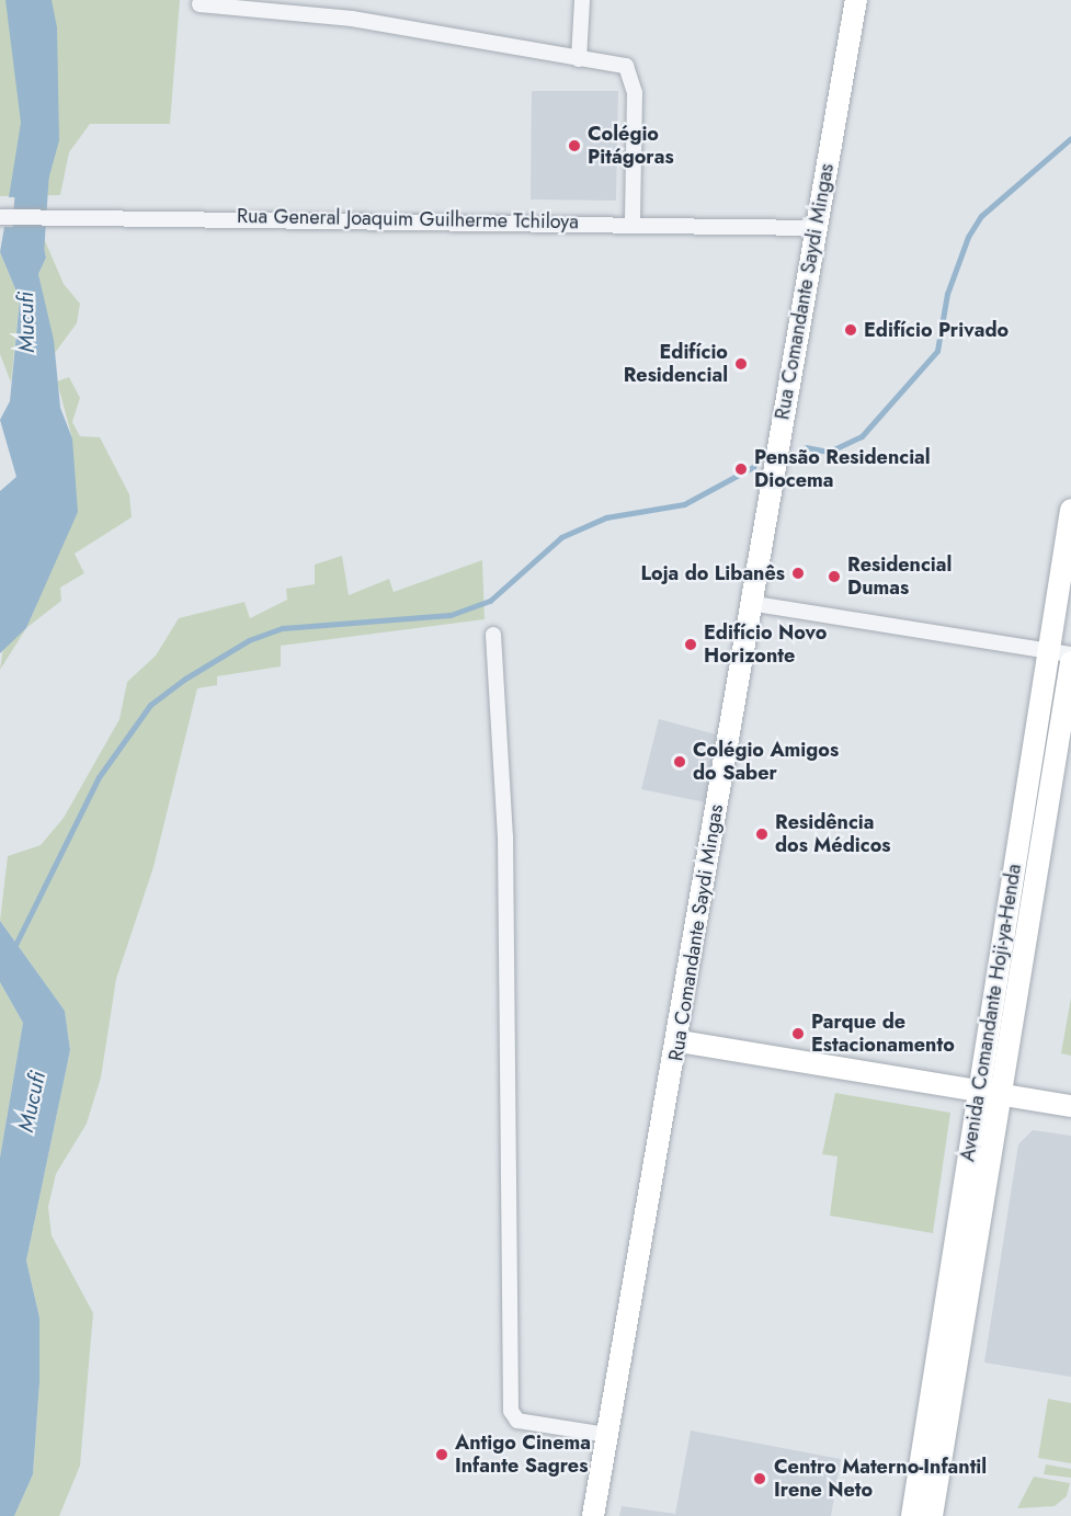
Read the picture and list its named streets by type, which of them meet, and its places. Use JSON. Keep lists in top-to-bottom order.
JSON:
{
  "streets": {
    "street": ["Rua General Joaquim Guilherme Tchiloya", "Rua Comandante Saydi Mingas", "Avenida Comandante Hoji-ya-Henda"]
  },
  "crossings": [
    ["Rua General Joaquim Guilherme Tchiloya", "Rua Comandante Saydi Mingas"]
  ],
  "water": ["Mucufi"],
  "places": [
    "Colégio Pitágoras",
    "Edifício Privado",
    "Edifício Residencial",
    "Pensão Residencial Diocema",
    "Loja do Libanês",
    "Residencial Dumas",
    "Edifício Novo Horizonte",
    "Colégio Amigos do Saber",
    "Residência dos Médicos",
    "Parque de Estacionamento",
    "Antigo Cinema Infante Sagres",
    "Centro Materno-Infantil Irene Neto"
  ]
}
